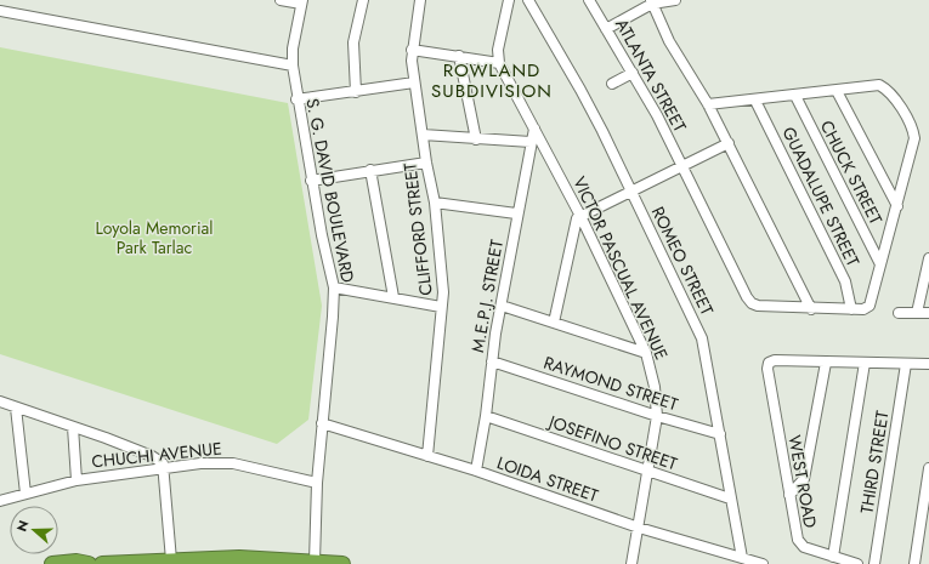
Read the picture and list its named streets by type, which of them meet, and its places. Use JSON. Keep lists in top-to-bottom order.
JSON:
{
  "streets": {
    "street": [
      "ATLANTA STREET",
      "CHUCK STREET",
      "S. G. DAVID BOULEVARD",
      "GUADALUPE STREET",
      "CLIFFORD STREET",
      "ROMEO STREET",
      "VICTOR PASCUAL AVENUE",
      "M.E.P.J. STREET",
      "RAYMOND STREET",
      "JOSEFINO STREET",
      "CHUCHI AVENUE",
      "THIRD STREET",
      "LOIDA STREET",
      "WEST ROAD"
    ]
  },
  "crossings": [
    ["S. G. DAVID BOULEVARD", "CHUCHI AVENUE"],
    ["S. G. DAVID BOULEVARD", "LOIDA STREET"],
    ["CLIFFORD STREET", "LOIDA STREET"],
    ["ROMEO STREET", "RAYMOND STREET"],
    ["ROMEO STREET", "JOSEFINO STREET"],
    ["ROMEO STREET", "LOIDA STREET"],
    ["VICTOR PASCUAL AVENUE", "M.E.P.J. STREET"],
    ["VICTOR PASCUAL AVENUE", "RAYMOND STREET"],
    ["VICTOR PASCUAL AVENUE", "JOSEFINO STREET"],
    ["VICTOR PASCUAL AVENUE", "LOIDA STREET"],
    ["M.E.P.J. STREET", "RAYMOND STREET"],
    ["M.E.P.J. STREET", "JOSEFINO STREET"],
    ["M.E.P.J. STREET", "LOIDA STREET"]
  ],
  "districts": ["ROWLAND SUBDIVISION"],
  "parks": ["Loyola Memorial Park Tarlac"],
  "north": "left"
}
